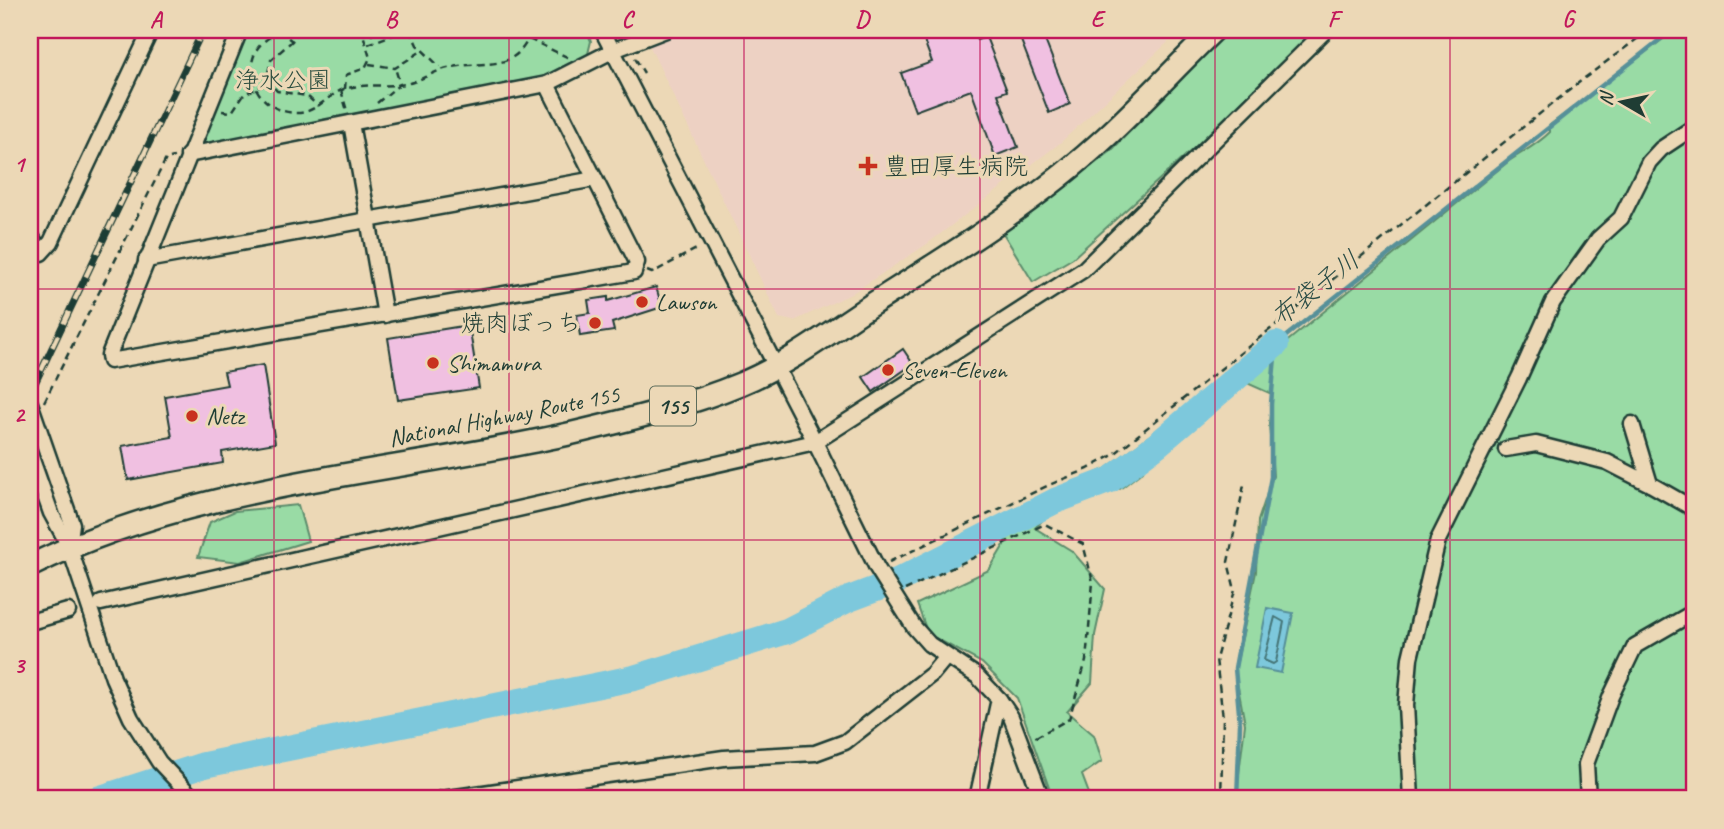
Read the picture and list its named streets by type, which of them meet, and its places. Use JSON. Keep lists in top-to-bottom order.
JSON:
{
  "streets": {
    "highway": ["155", "National Highway Route 155"]
  },
  "water": ["布袋子川"],
  "parks": ["浄水公園"],
  "places": {
    "health": ["豊田厚生病院"],
    "other": [
      "Lawson",
      "焼肉ぼっち",
      "Shimamura",
      "Seven-Eleven",
      "Netz"
    ]
  },
  "north": "left",
  "grid": {
    "columns": [
      "A",
      "B",
      "C",
      "D",
      "E",
      "F",
      "G"
    ],
    "rows": ["1", "2", "3"]
  }
}
